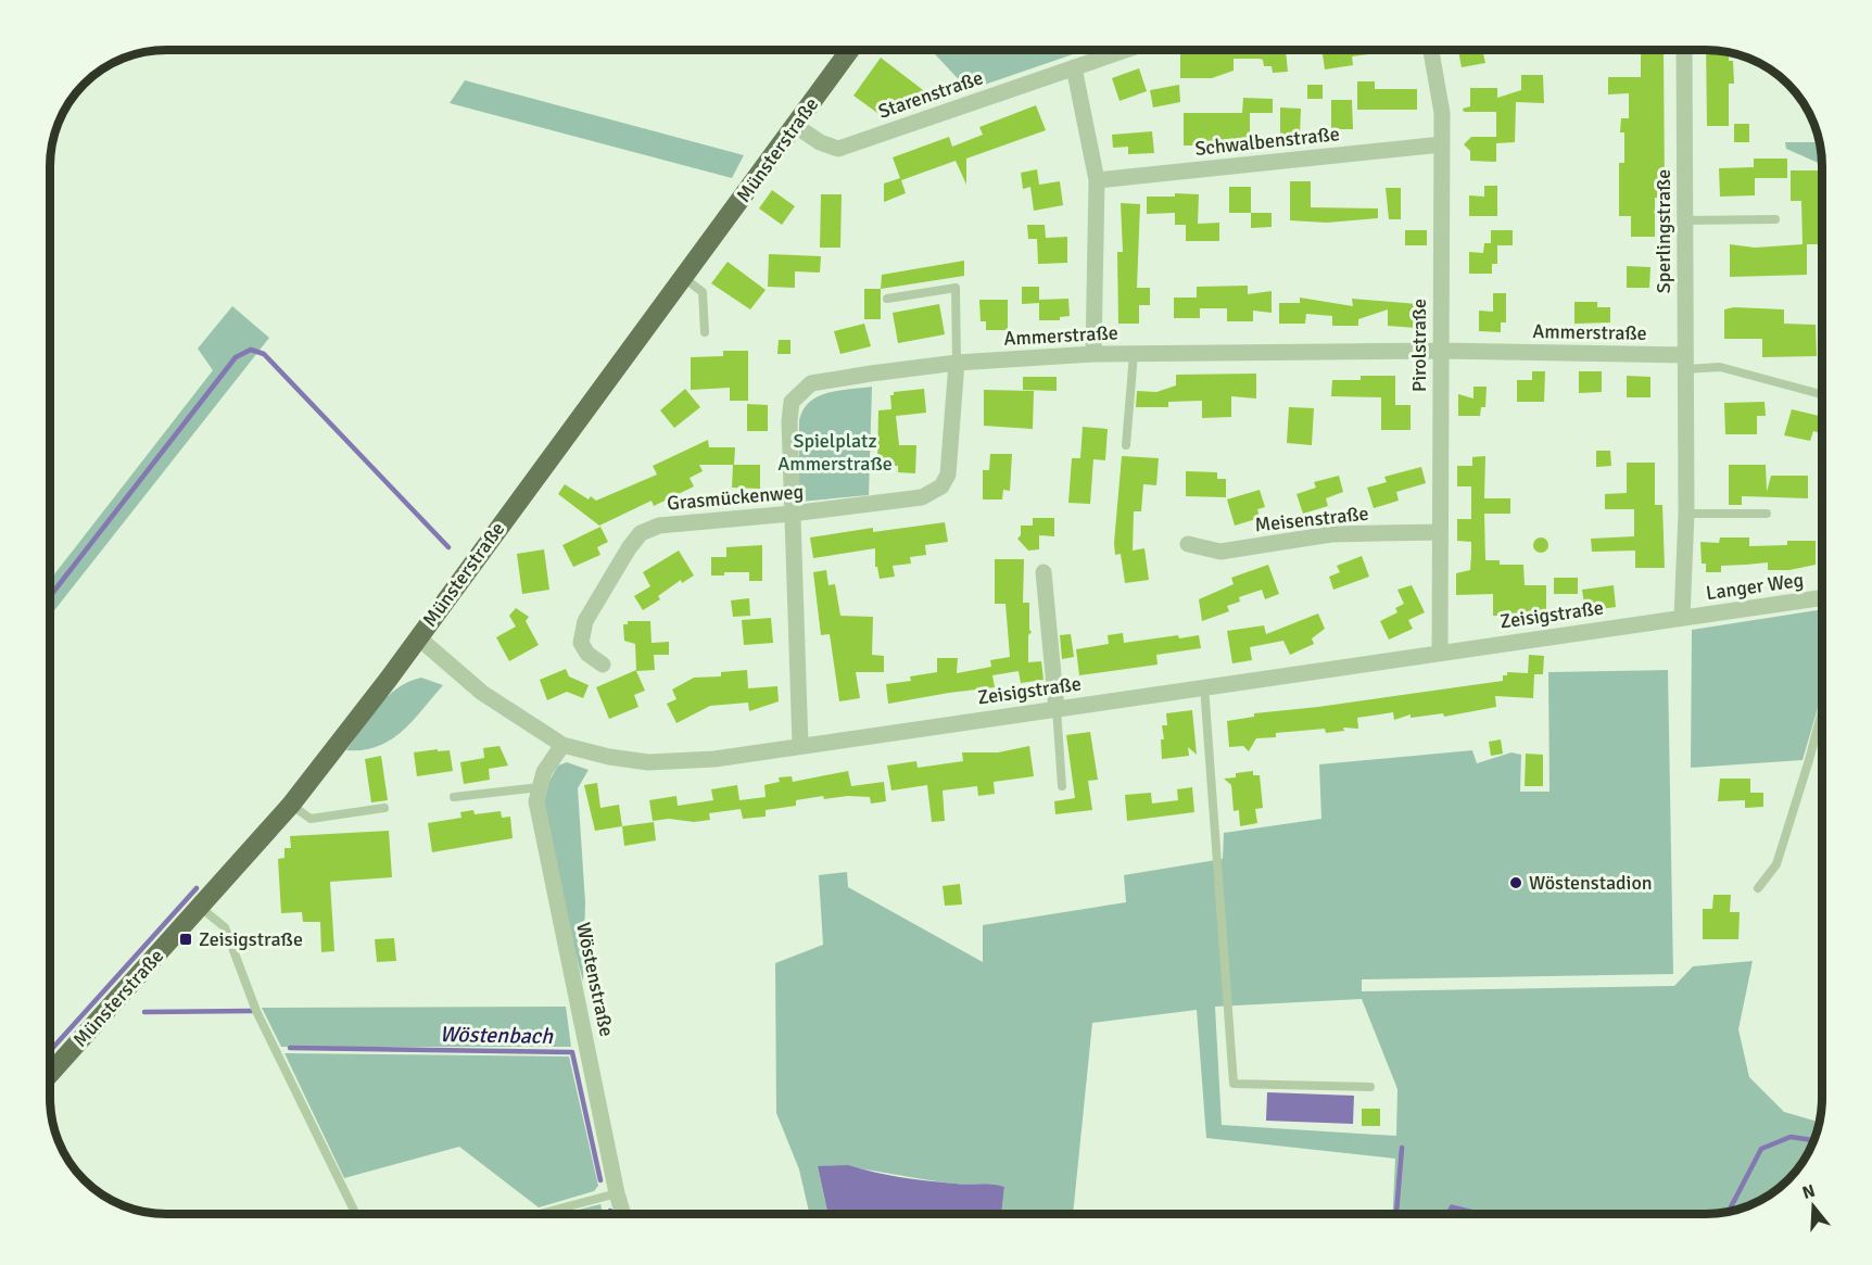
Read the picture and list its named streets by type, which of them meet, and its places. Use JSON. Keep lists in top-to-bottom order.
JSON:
{
  "streets": {
    "main road": ["Münsterstraße"],
    "street": [
      "Starenstraße",
      "Schwalbenstraße",
      "Sperlingstraße",
      "Ammerstraße",
      "Pirolstraße",
      "Grasmückenweg",
      "Meisenstraße",
      "Langer Weg",
      "Zeisigstraße",
      "Wöstenstraße"
    ]
  },
  "crossings": [
    ["Starenstraße", "Münsterstraße"],
    ["Schwalbenstraße", "Pirolstraße"],
    ["Münsterstraße", "Zeisigstraße"],
    ["Sperlingstraße", "Ammerstraße"],
    ["Sperlingstraße", "Langer Weg"],
    ["Sperlingstraße", "Zeisigstraße"],
    ["Ammerstraße", "Pirolstraße"],
    ["Ammerstraße", "Grasmückenweg"],
    ["Ammerstraße", "Zeisigstraße"],
    ["Pirolstraße", "Meisenstraße"],
    ["Pirolstraße", "Zeisigstraße"],
    ["Langer Weg", "Zeisigstraße"],
    ["Zeisigstraße", "Wöstenstraße"]
  ],
  "water": ["Wöstenbach"],
  "parks": ["Spielplatz Ammerstraße"],
  "places": {
    "other": ["Wöstenstadion"],
    "transit": ["Zeisigstraße"]
  },
  "north": "top"
}
